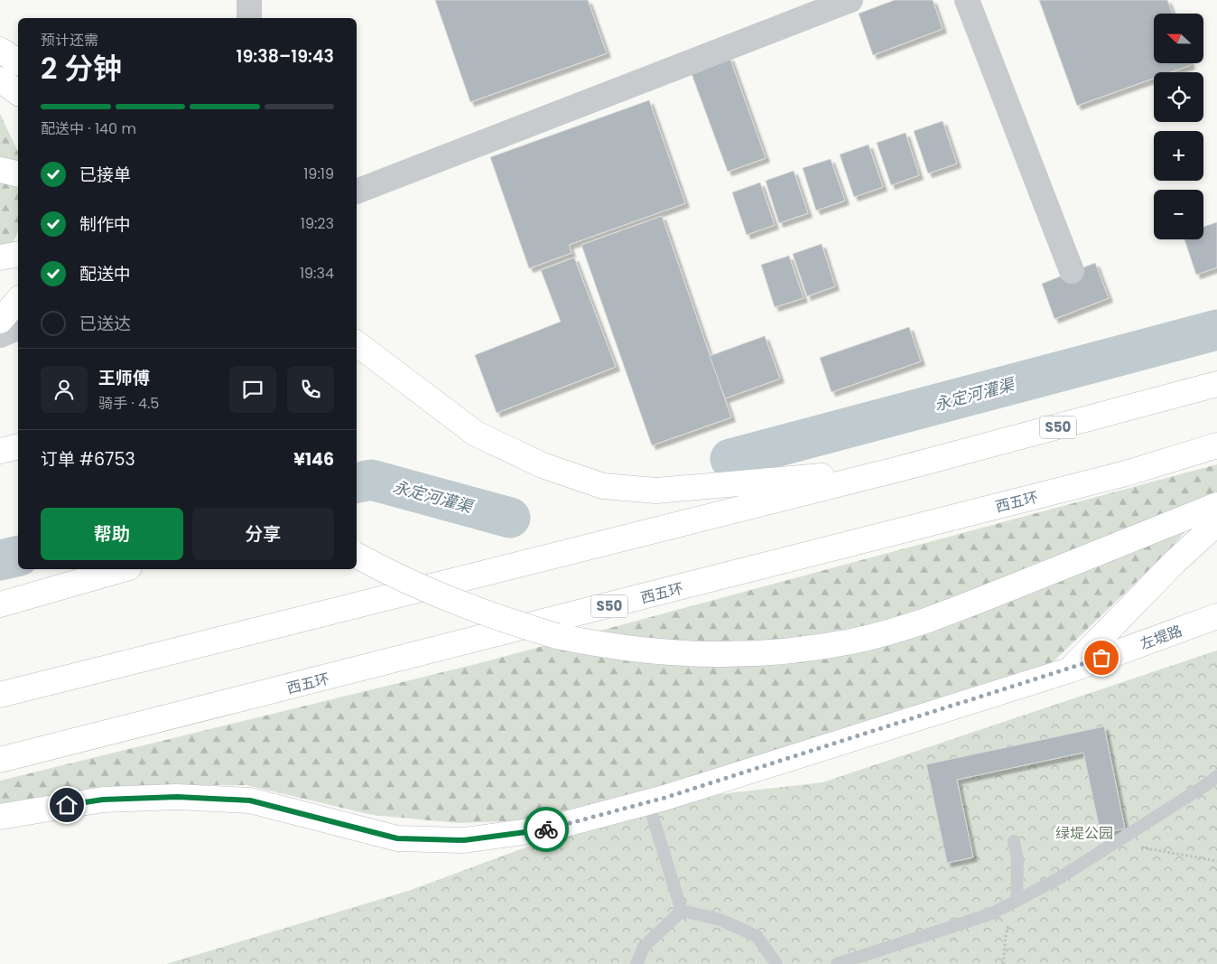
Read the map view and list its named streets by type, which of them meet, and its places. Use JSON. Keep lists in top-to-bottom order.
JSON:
{
  "streets": {
    "main road": ["S50", "西五环", "左堤路"]
  },
  "water": ["永定河灌渠"],
  "parks": ["绿堤公园"],
  "north": "left",
  "page": {
    "map_buttons": ["+", "−"],
    "heading": ["2 分钟", "预计还需", "19:38–19:43"],
    "panel": [
      "王师傅",
      "骑手 · 4.5",
      "订单 #6753",
      "¥146"
    ],
    "bar": "配送中 · 140 m",
    "list": [
      ["已接单", "19:19"],
      ["制作中", "19:23"],
      ["配送中", "19:34"],
      "已送达"
    ],
    "buttons": ["帮助", "分享"]
  }
}
